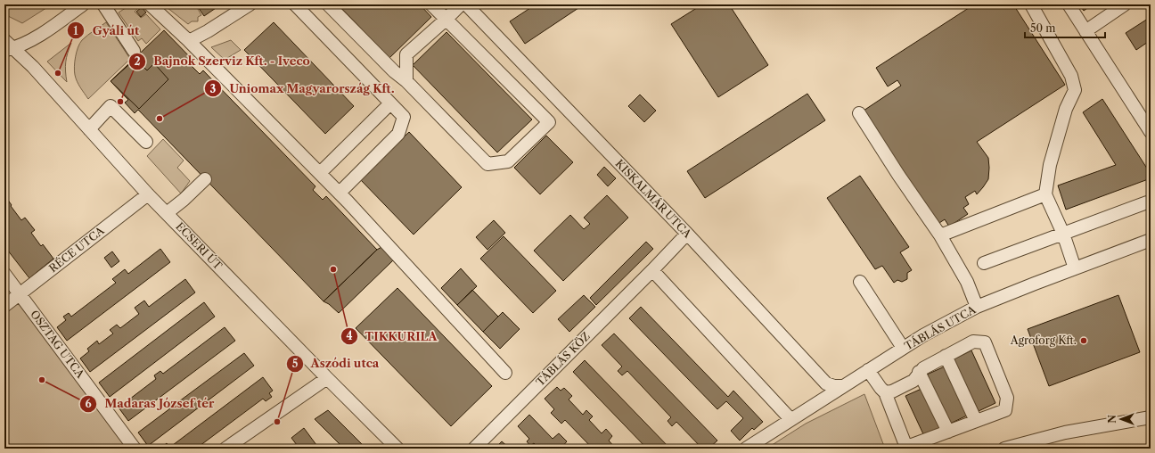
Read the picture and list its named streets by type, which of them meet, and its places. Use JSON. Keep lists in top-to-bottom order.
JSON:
{
  "streets": {
    "street": [
      "KISKALMÁR UTCA",
      "ECSERI ÚT",
      "RÉCE UTCA",
      "TÁBLÁS UTCA",
      "OSZTAG UTCA",
      "TÁBLÁS KÖZ"
    ]
  },
  "crossings": [
    ["KISKALMÁR UTCA", "TÁBLÁS UTCA"],
    ["KISKALMÁR UTCA", "TÁBLÁS KÖZ"],
    ["ECSERI ÚT", "RÉCE UTCA"],
    ["RÉCE UTCA", "OSZTAG UTCA"]
  ],
  "places": [
    "Gyáli út",
    "Bajnok Szerviz Kft. - Iveco",
    "Uniomax Magyarország Kft.",
    "TIKKURILA",
    "Agroforg Kft.",
    "Madaras József tér",
    "Aszódi utca"
  ],
  "scale_bar": "50 m",
  "north": "left"
}
